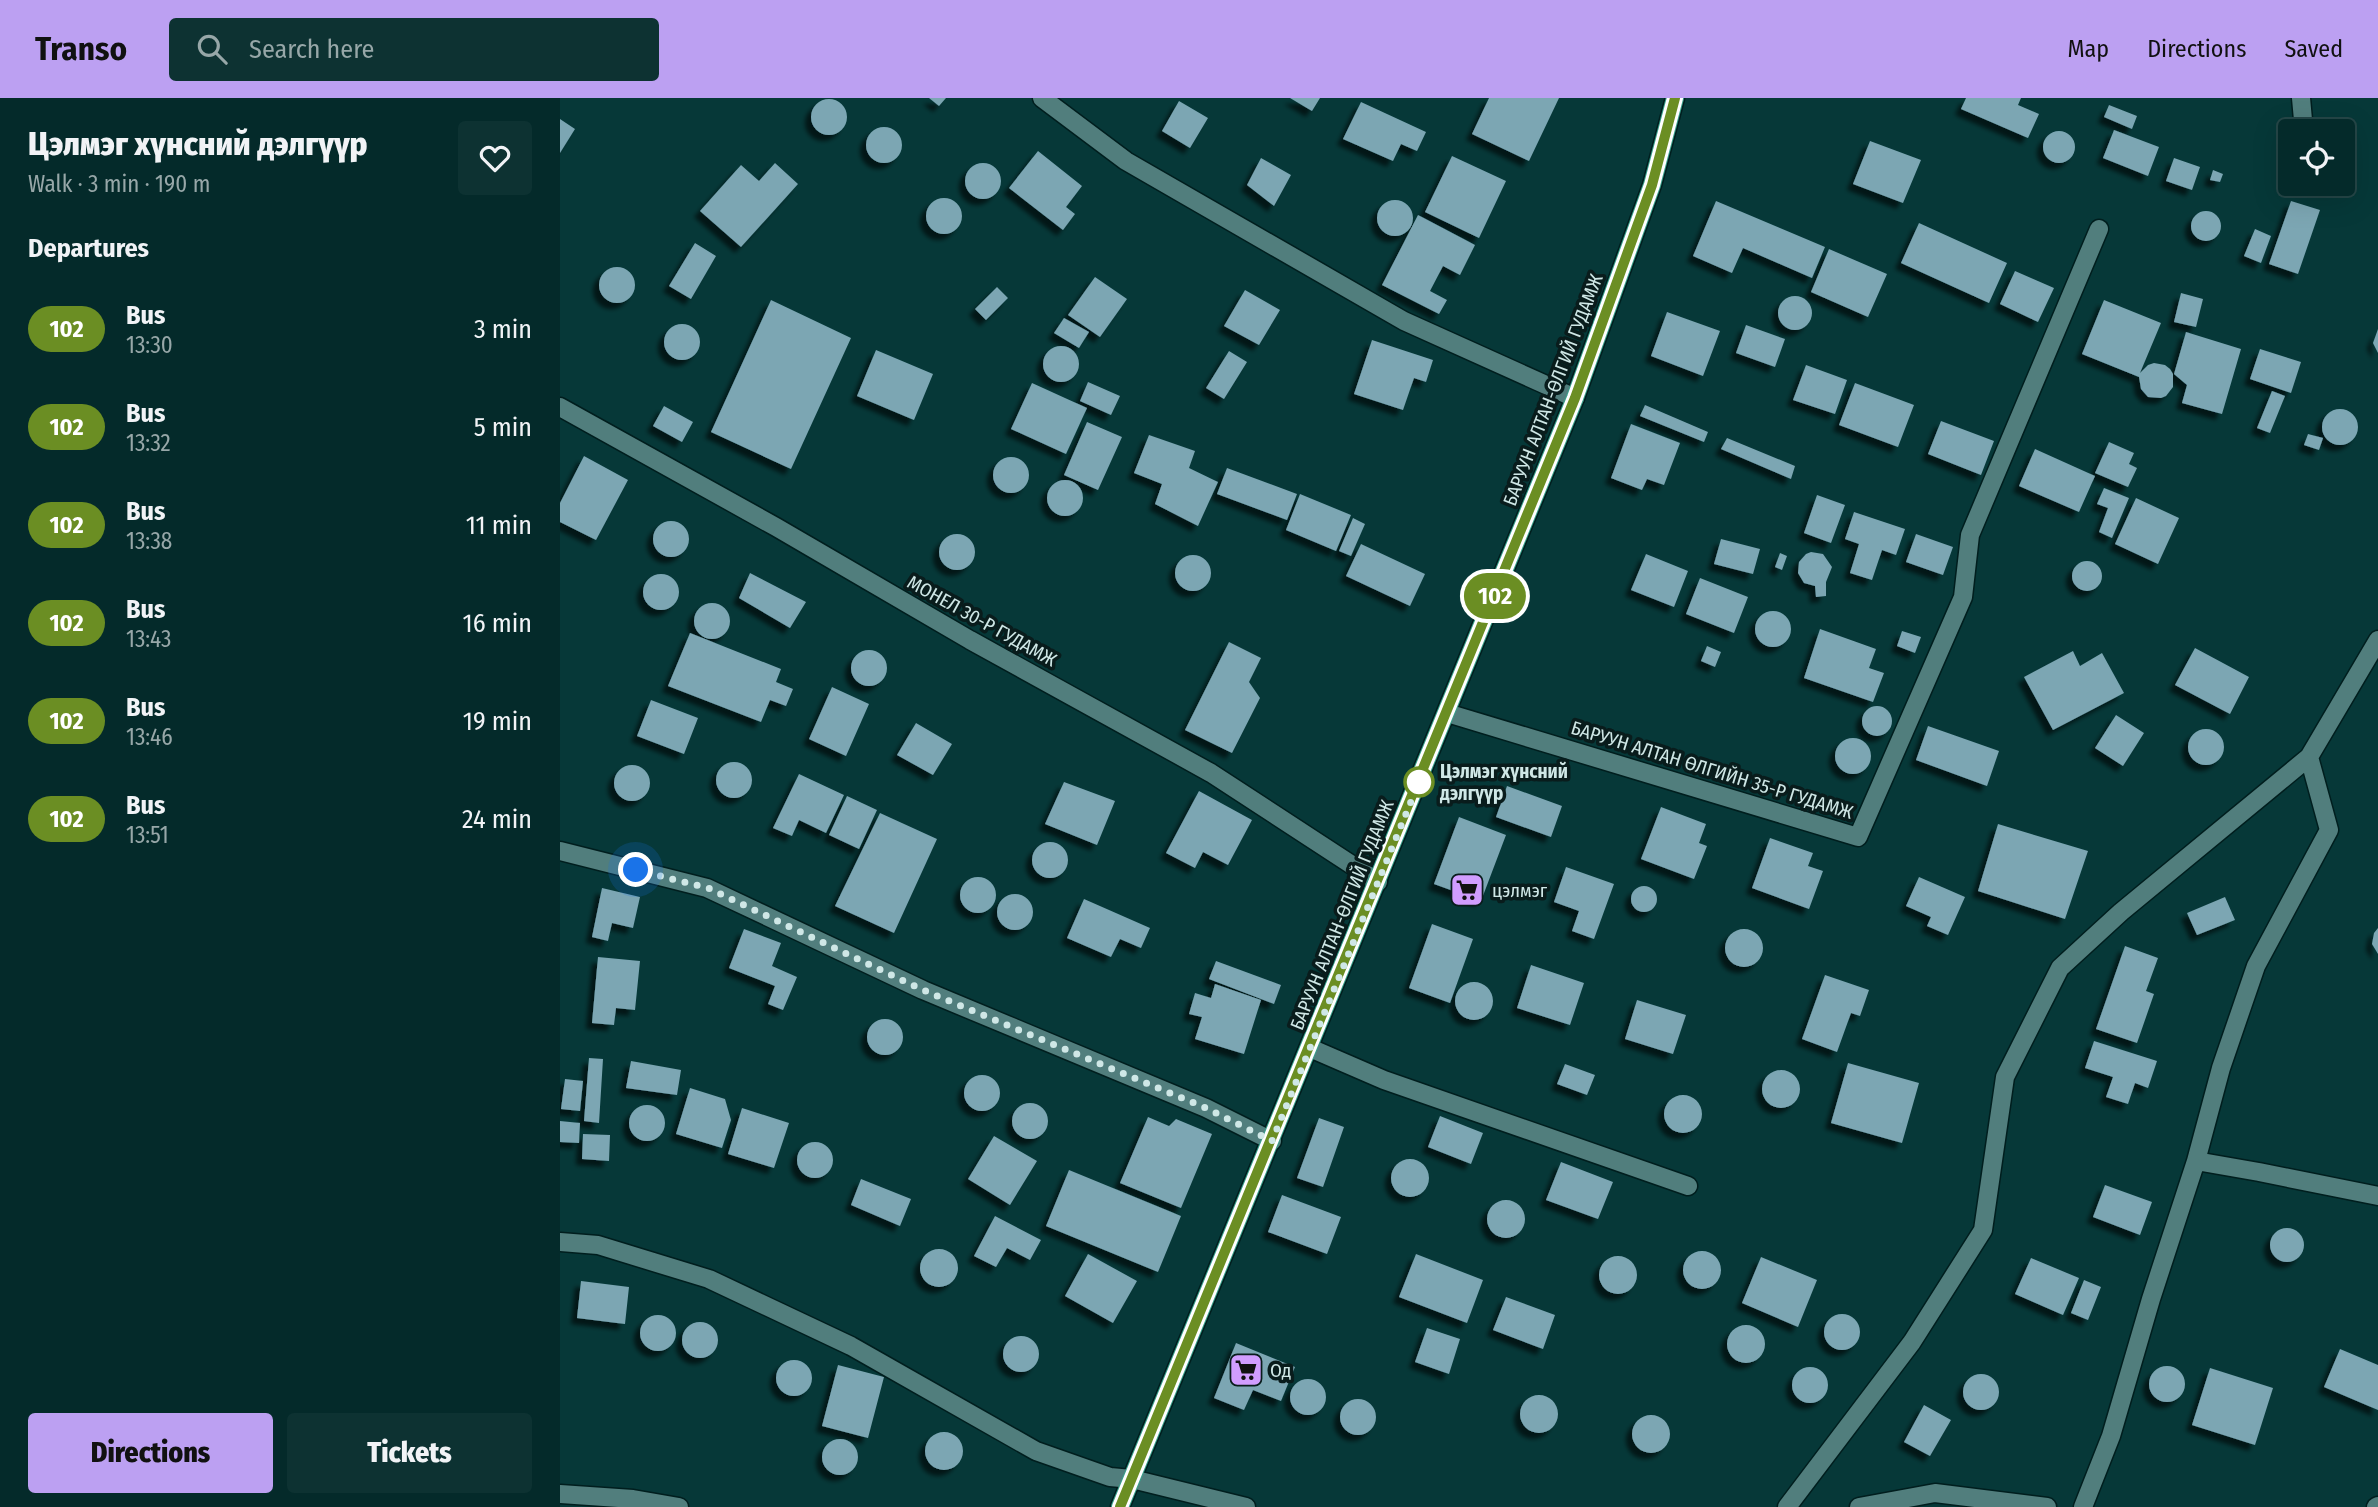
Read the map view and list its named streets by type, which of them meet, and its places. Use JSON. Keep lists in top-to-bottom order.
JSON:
{
  "streets": {
    "main road": ["БАРУУН АЛТАН-ӨЛГИЙ ГУДАМЖ"],
    "street": ["МОНЕЛ 30-Р ГУДАМЖ", "БАРУУН АЛТАН ӨЛГИЙН 35-Р ГУДАМЖ"]
  },
  "crossings": [
    ["БАРУУН АЛТАН-ӨЛГИЙ ГУДАМЖ", "МОНЕЛ 30-Р ГУДАМЖ"],
    ["БАРУУН АЛТАН-ӨЛГИЙ ГУДАМЖ", "БАРУУН АЛТАН ӨЛГИЙН 35-Р ГУДАМЖ"]
  ],
  "places": {
    "other": ["Цэлмэг хүнсний дэлгүүр"],
    "supermarket": ["цэлмэг", "Од"]
  },
  "lines": ["bus line 102"],
  "page": {
    "header": "Transo",
    "search": "Search here",
    "nav": ["Map", "Directions", "Saved"],
    "heading": [
      ["Цэлмэг хүнсний дэлгүүр", "Walk · 3 min · 190 m"],
      "Departures"
    ],
    "on_map": "102",
    "list": [
      {
        "mark": "102",
        "name": "Bus",
        "note": "13:30",
        "value": "3 min"
      },
      {
        "mark": "102",
        "name": "Bus",
        "note": "13:32",
        "value": "5 min"
      },
      {
        "mark": "102",
        "name": "Bus",
        "note": "13:38",
        "value": "11 min"
      },
      {
        "mark": "102",
        "name": "Bus",
        "note": "13:43",
        "value": "16 min"
      },
      {
        "mark": "102",
        "name": "Bus",
        "note": "13:46",
        "value": "19 min"
      },
      {
        "mark": "102",
        "name": "Bus",
        "note": "13:51",
        "value": "24 min"
      }
    ],
    "buttons": ["Directions", "Tickets"]
  }
}
